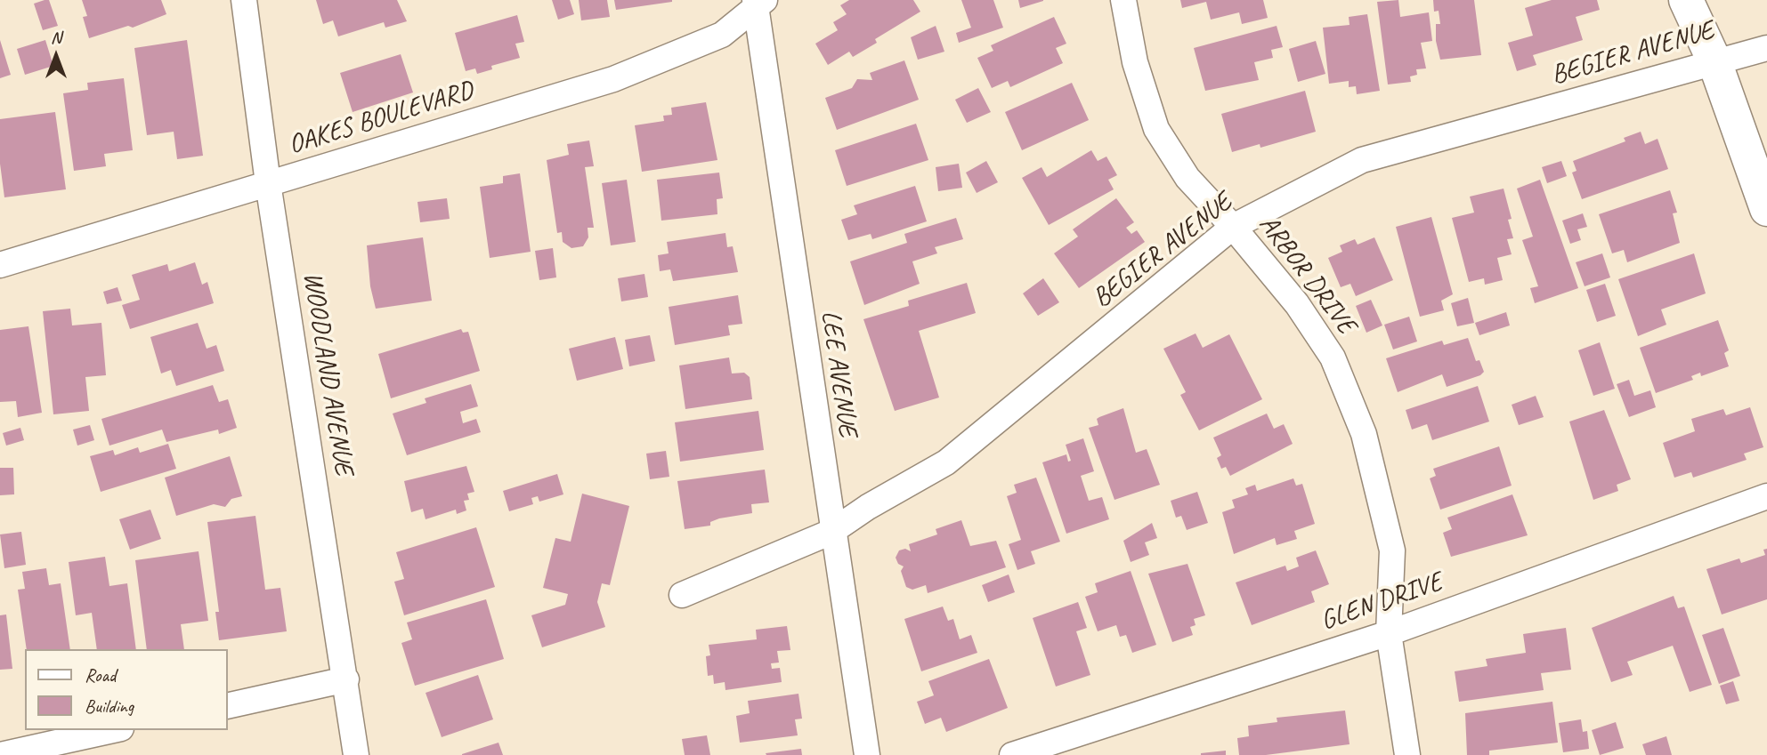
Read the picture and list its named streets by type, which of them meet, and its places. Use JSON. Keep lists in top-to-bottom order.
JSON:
{
  "streets": {
    "street": [
      "BEGIER AVENUE",
      "OAKES BOULEVARD",
      "ARBOR DRIVE",
      "WOODLAND AVENUE",
      "LEE AVENUE",
      "GLEN DRIVE"
    ]
  },
  "crossings": [
    ["BEGIER AVENUE", "ARBOR DRIVE"],
    ["BEGIER AVENUE", "LEE AVENUE"],
    ["OAKES BOULEVARD", "WOODLAND AVENUE"],
    ["OAKES BOULEVARD", "LEE AVENUE"],
    ["ARBOR DRIVE", "GLEN DRIVE"]
  ],
  "legend": ["Road", "Building"],
  "north": "top"
}
